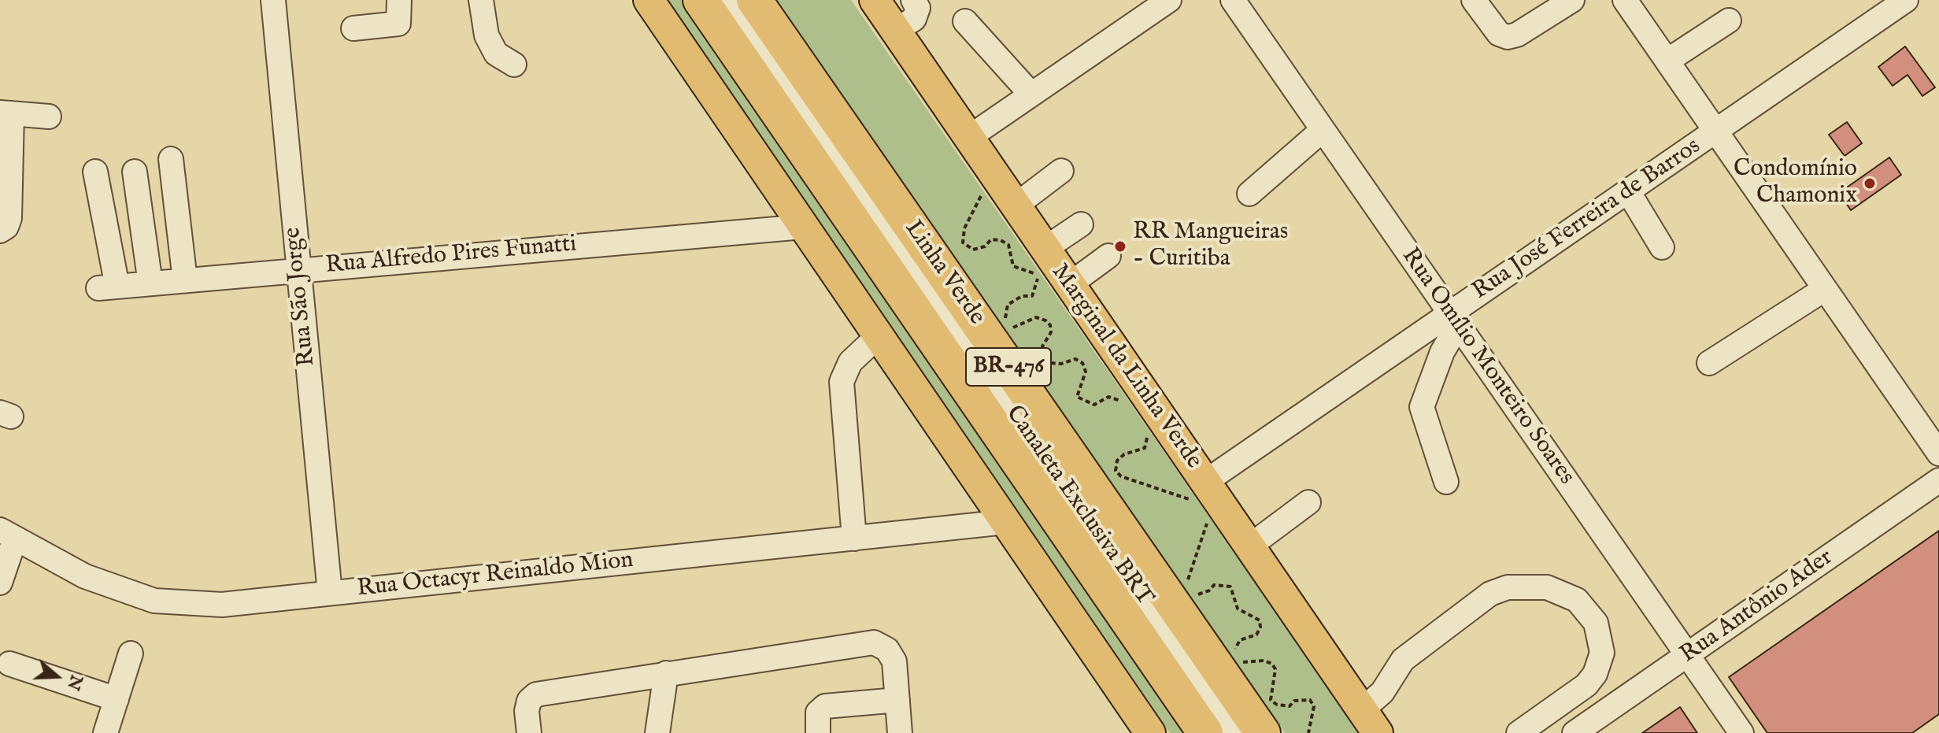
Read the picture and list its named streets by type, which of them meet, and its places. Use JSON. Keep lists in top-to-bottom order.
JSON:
{
  "streets": {
    "highway": ["Linha Verde", "BR-476"],
    "main road": ["Marginal da Linha Verde"],
    "street": [
      "Rua José Ferreira de Barros",
      "Rua Alfredo Pires Funatti",
      "Rua São Jorge",
      "Rua Omílio Monteiro Soares",
      "Canaleta Exclusiva BRT",
      "Rua Octacyr Reinaldo Mion",
      "Rua Antônio Ader"
    ]
  },
  "crossings": [
    ["Rua José Ferreira de Barros", "Marginal da Linha Verde"],
    ["Rua José Ferreira de Barros", "Rua Omílio Monteiro Soares"],
    ["Rua Alfredo Pires Funatti", "Rua São Jorge"],
    ["Rua São Jorge", "Rua Octacyr Reinaldo Mion"],
    ["Rua Omílio Monteiro Soares", "Rua Antônio Ader"]
  ],
  "places": ["Condomínio Chamonix", "RR Mangueiras - Curitiba"],
  "north": "right"
}
